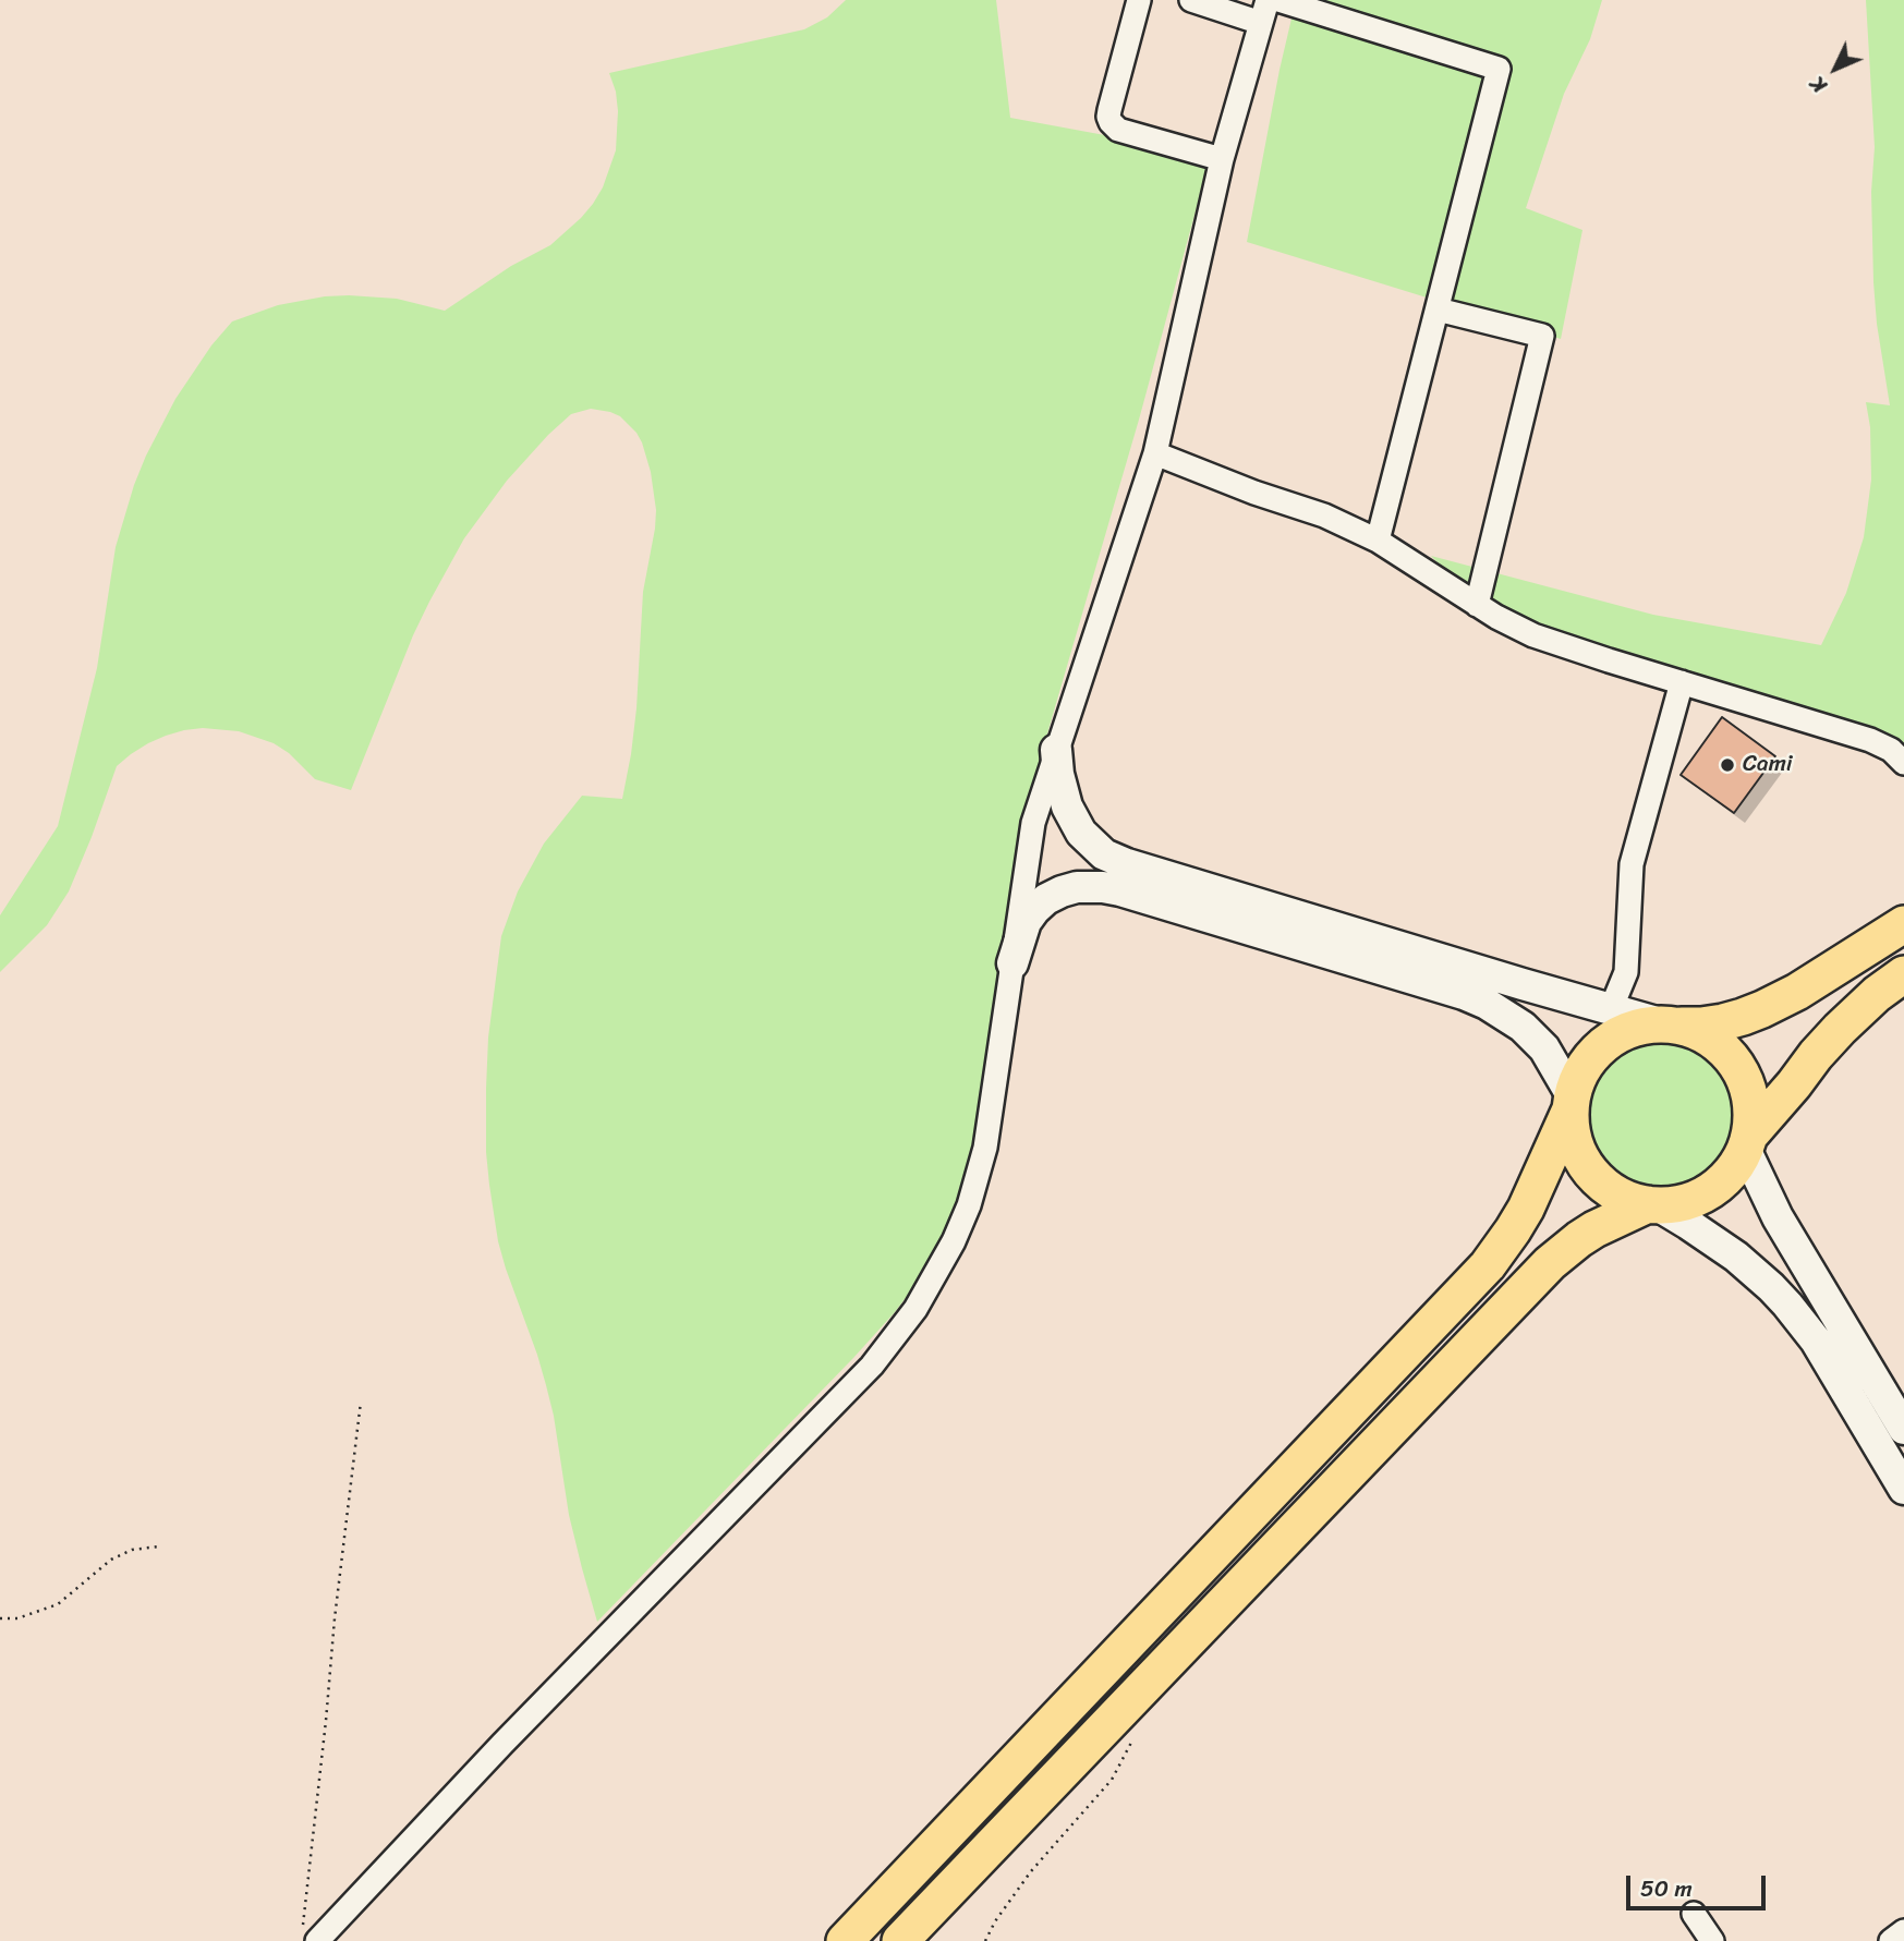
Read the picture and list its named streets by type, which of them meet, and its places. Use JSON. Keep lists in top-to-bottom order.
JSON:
{
  "places": ["Cami"],
  "scale_bar": "50 m",
  "north": "bottom left"
}
